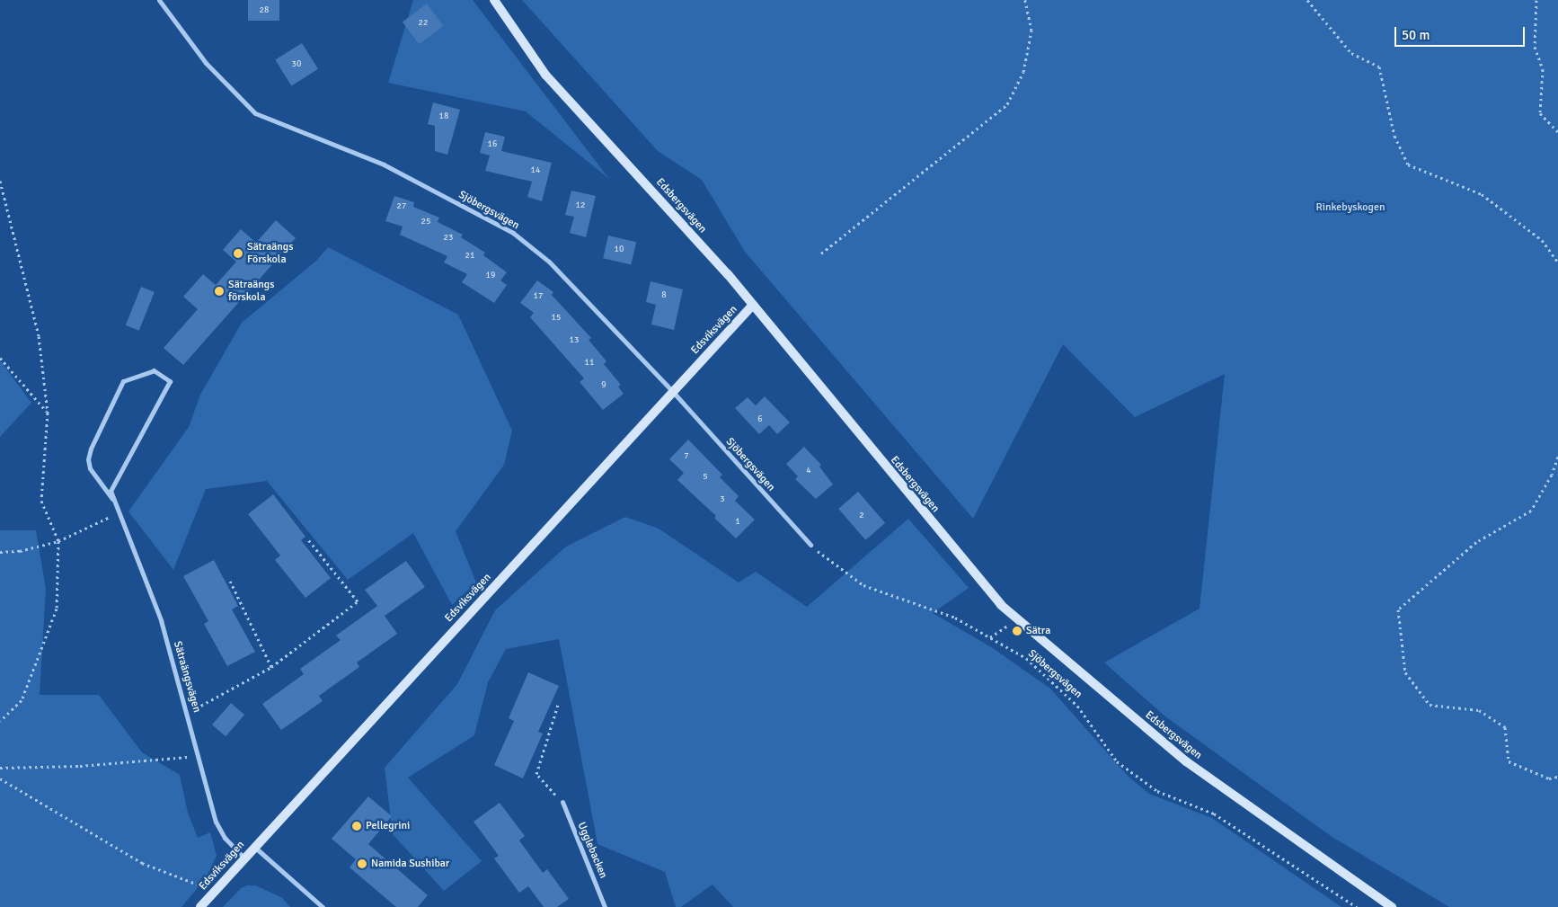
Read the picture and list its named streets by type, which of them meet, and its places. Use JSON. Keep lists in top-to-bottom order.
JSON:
{
  "streets": {
    "main road": ["Edsbergsvägen", "Edsviksvägen"],
    "street": ["Sjöbergsvägen", "Sätraängsvägen", "Ugglebacken"]
  },
  "crossings": [
    ["Edsbergsvägen", "Edsviksvägen"],
    ["Sjöbergsvägen", "Edsviksvägen"],
    ["Edsviksvägen", "Sätraängsvägen"]
  ],
  "parks": ["Rinkebyskogen"],
  "places": [
    "Sätraängs Förskola",
    "Sätraängs förskola",
    "Sätra",
    "Pellegrini",
    "Namida Sushibar"
  ],
  "house_numbers": [
    "28",
    "22",
    "30",
    "18",
    "16",
    "14",
    "12",
    "27",
    "25",
    "23",
    "10",
    "21",
    "19",
    "8",
    "17",
    "15",
    "13",
    "11",
    "9",
    "6",
    "7",
    "4",
    "5",
    "3",
    "2",
    "1"
  ],
  "scale_bar": "50 m"
}
